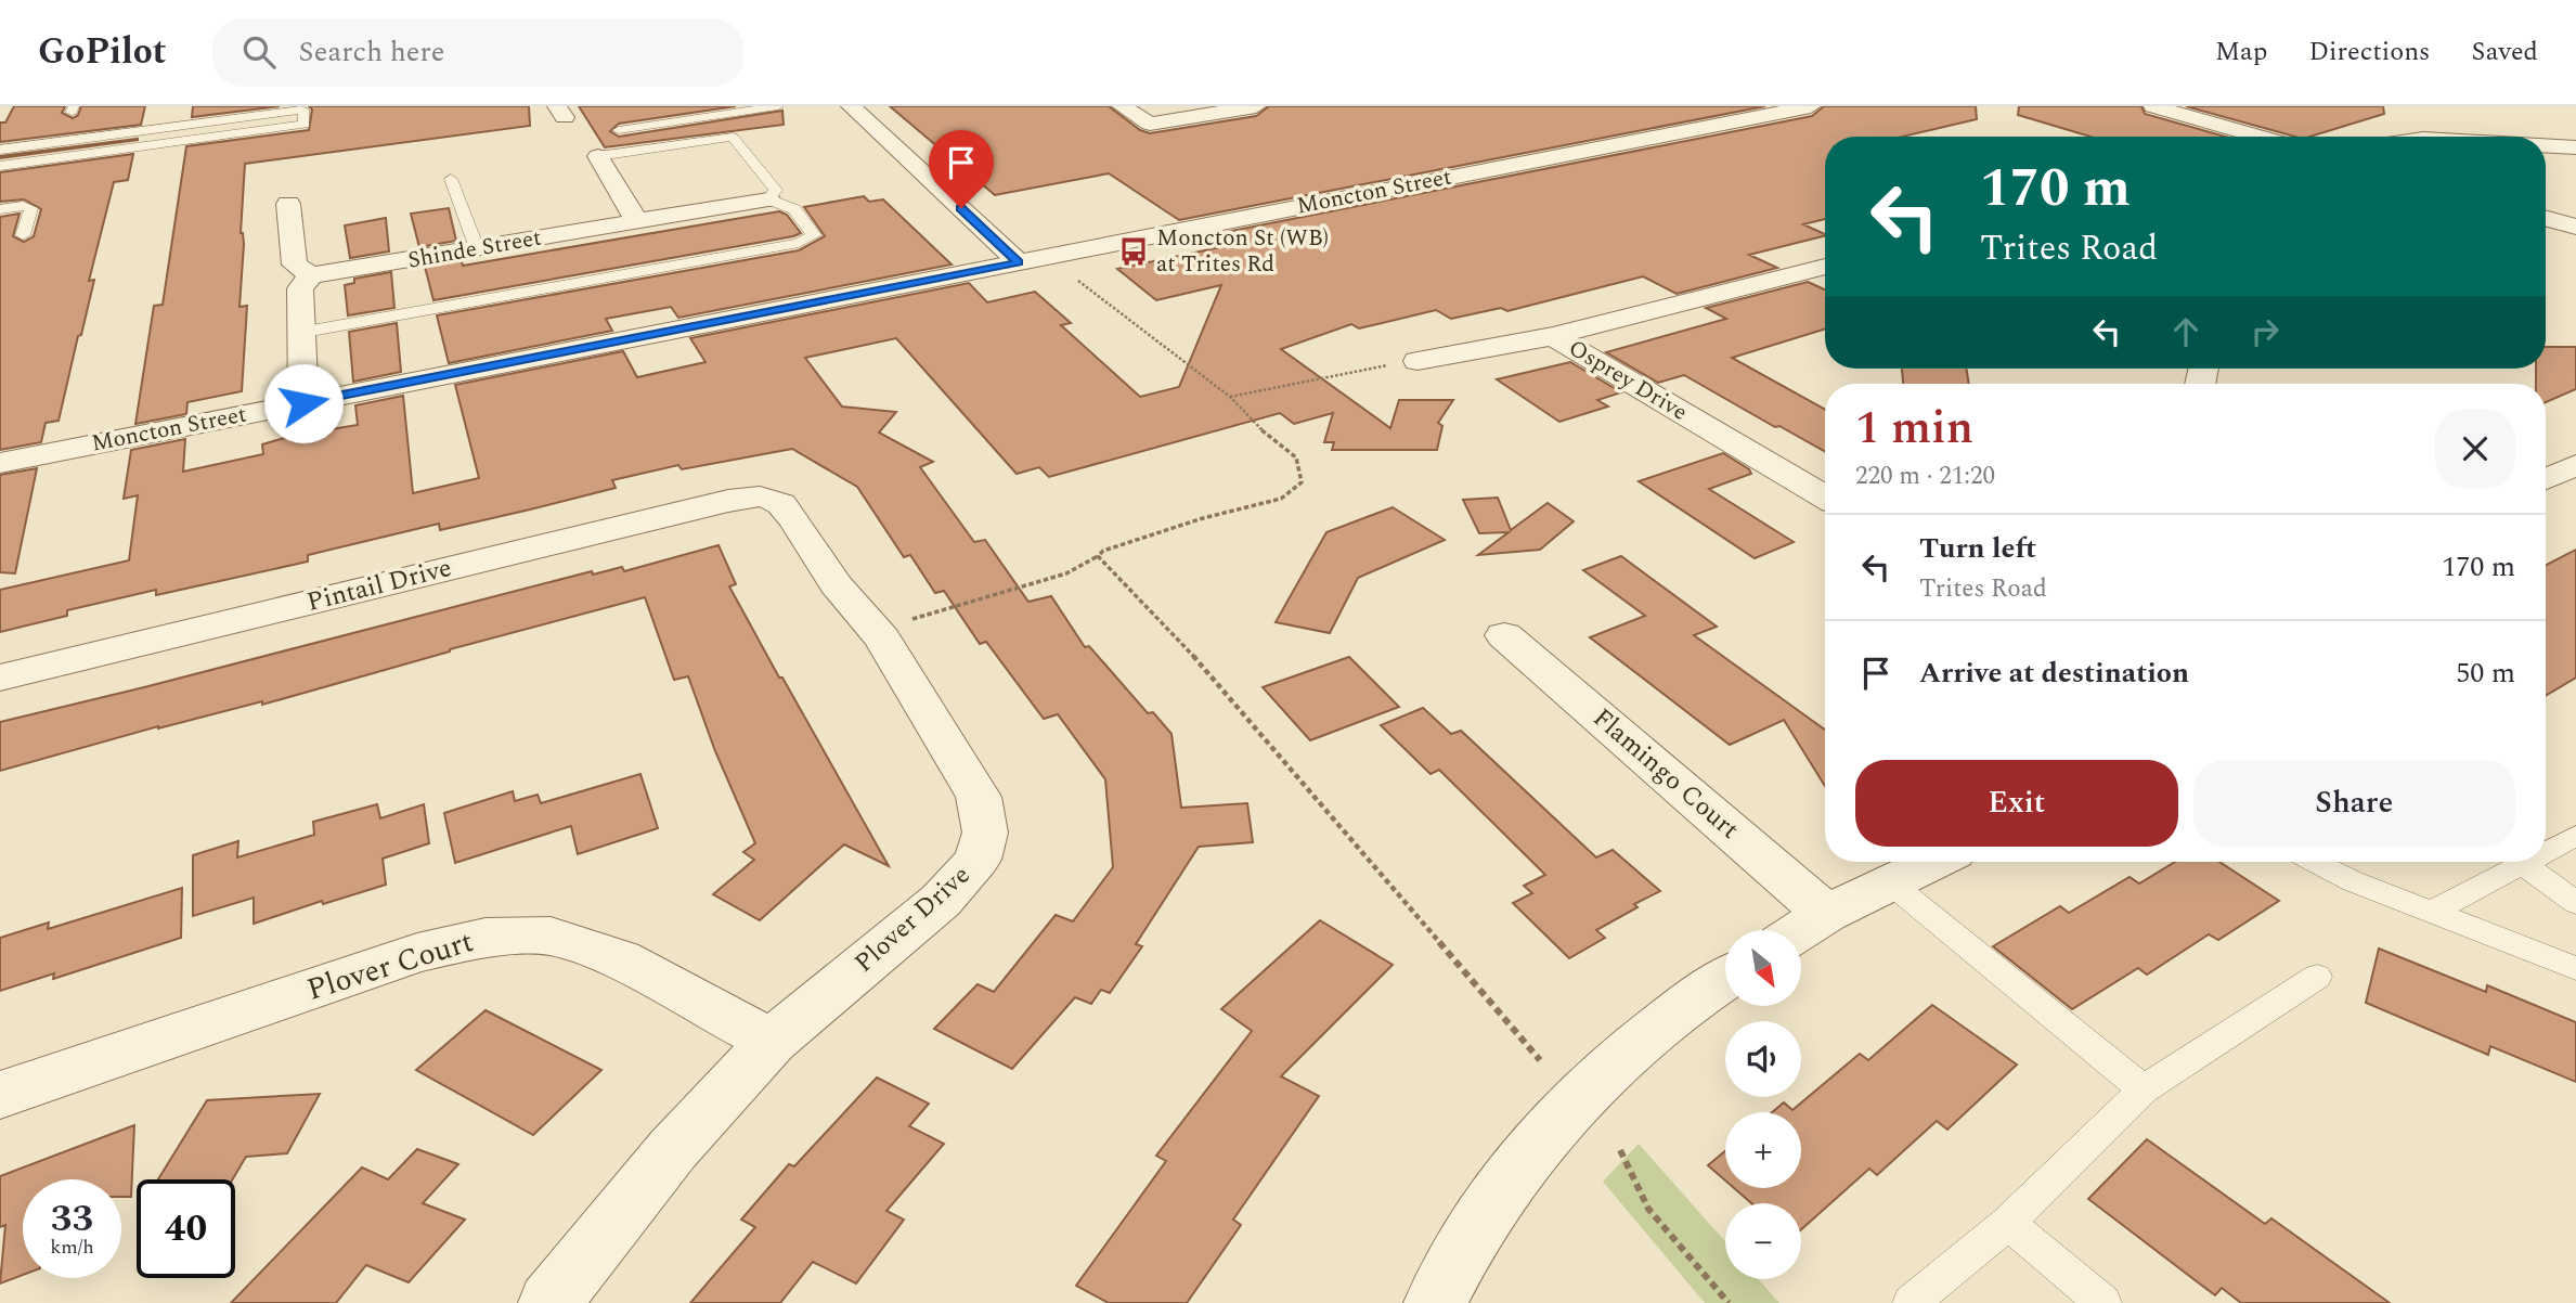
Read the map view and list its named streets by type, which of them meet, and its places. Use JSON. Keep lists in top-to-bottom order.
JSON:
{
  "streets": {
    "street": [
      "Moncton Street",
      "Shinde Street",
      "Osprey Drive",
      "Pintail Drive",
      "Flamingo Court",
      "Plover Drive",
      "Plover Court"
    ]
  },
  "crossings": [
    ["Pintail Drive", "Plover Drive"],
    ["Plover Drive", "Plover Court"]
  ],
  "places": {
    "bus stop": ["Moncton St (WB) at Trites Rd"]
  },
  "north": "bottom right",
  "page": {
    "header": "GoPilot",
    "search": "Search here",
    "nav": ["Map", "Directions", "Saved"],
    "turn": ["170 m", "Trites Road"],
    "heading": ["1 min", "220 m · 21:20"],
    "list": [
      {
        "name": "Turn left",
        "note": "Trites Road",
        "value": "170 m"
      },
      {
        "name": "Arrive at destination",
        "value": "50 m"
      }
    ],
    "buttons": ["Exit", "Share"],
    "map_buttons": ["+", "−"],
    "speed": "33 km/h",
    "limit": "40"
  }
}
